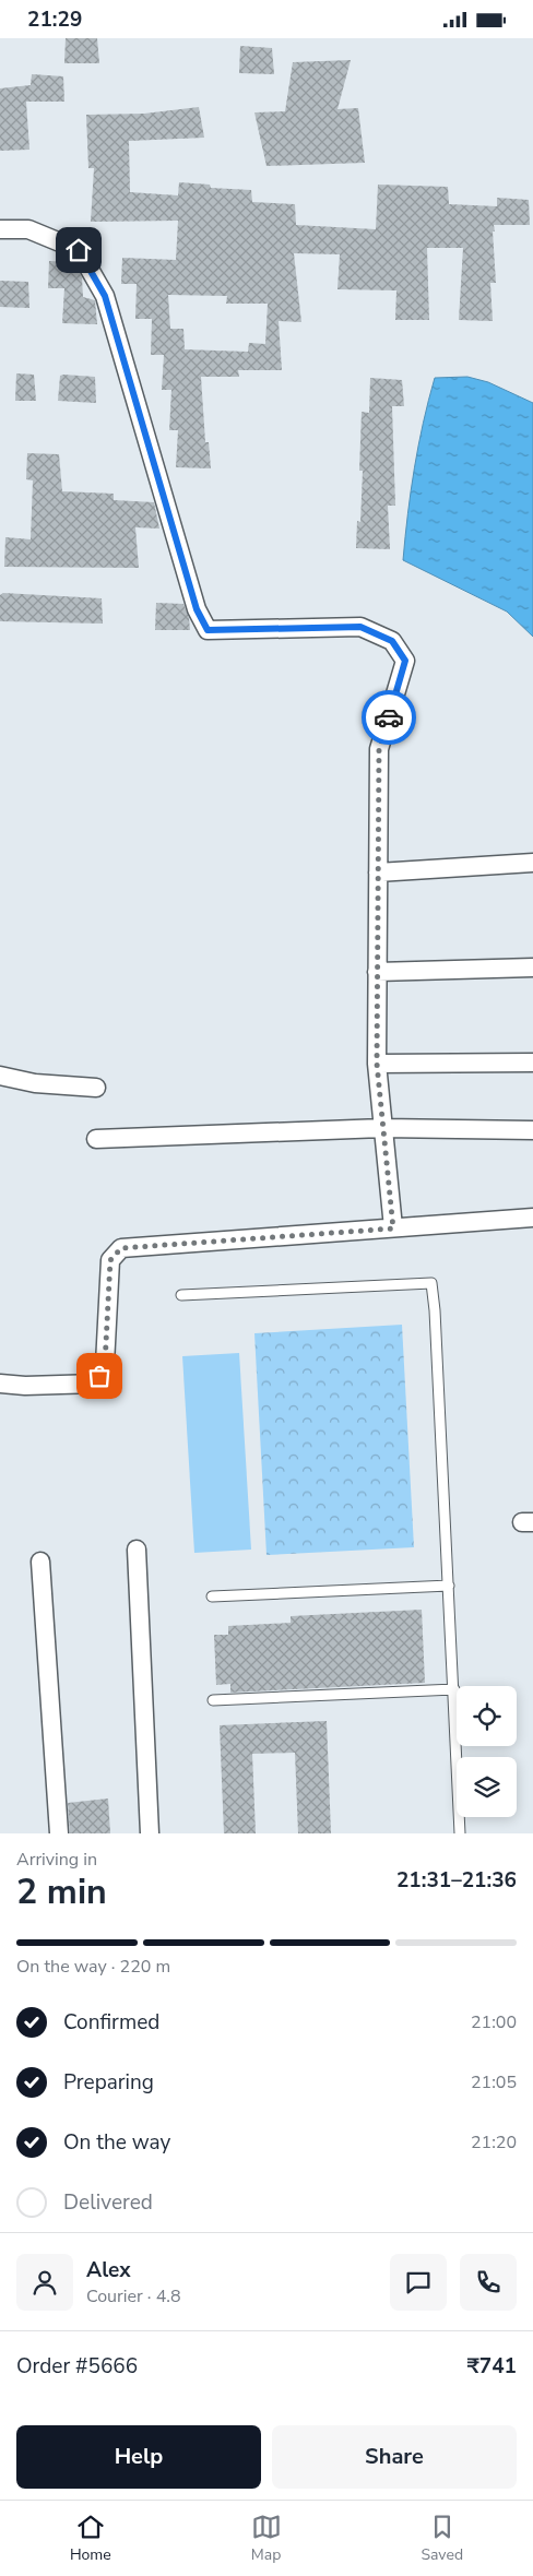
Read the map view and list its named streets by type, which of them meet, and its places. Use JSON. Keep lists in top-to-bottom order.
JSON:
{
  "page": {
    "status": "21:29",
    "heading": ["2 min", "Arriving in", "21:31–21:36"],
    "panel": [
      "Alex",
      "Courier · 4.8",
      "Order #5666",
      "₹741"
    ],
    "bar": "On the way · 220 m",
    "list": [
      ["Confirmed", "21:00"],
      ["Preparing", "21:05"],
      ["On the way", "21:20"],
      "Delivered"
    ],
    "buttons": ["Help", "Share"],
    "tabs": ["Home", "Map", "Saved"]
  }
}
